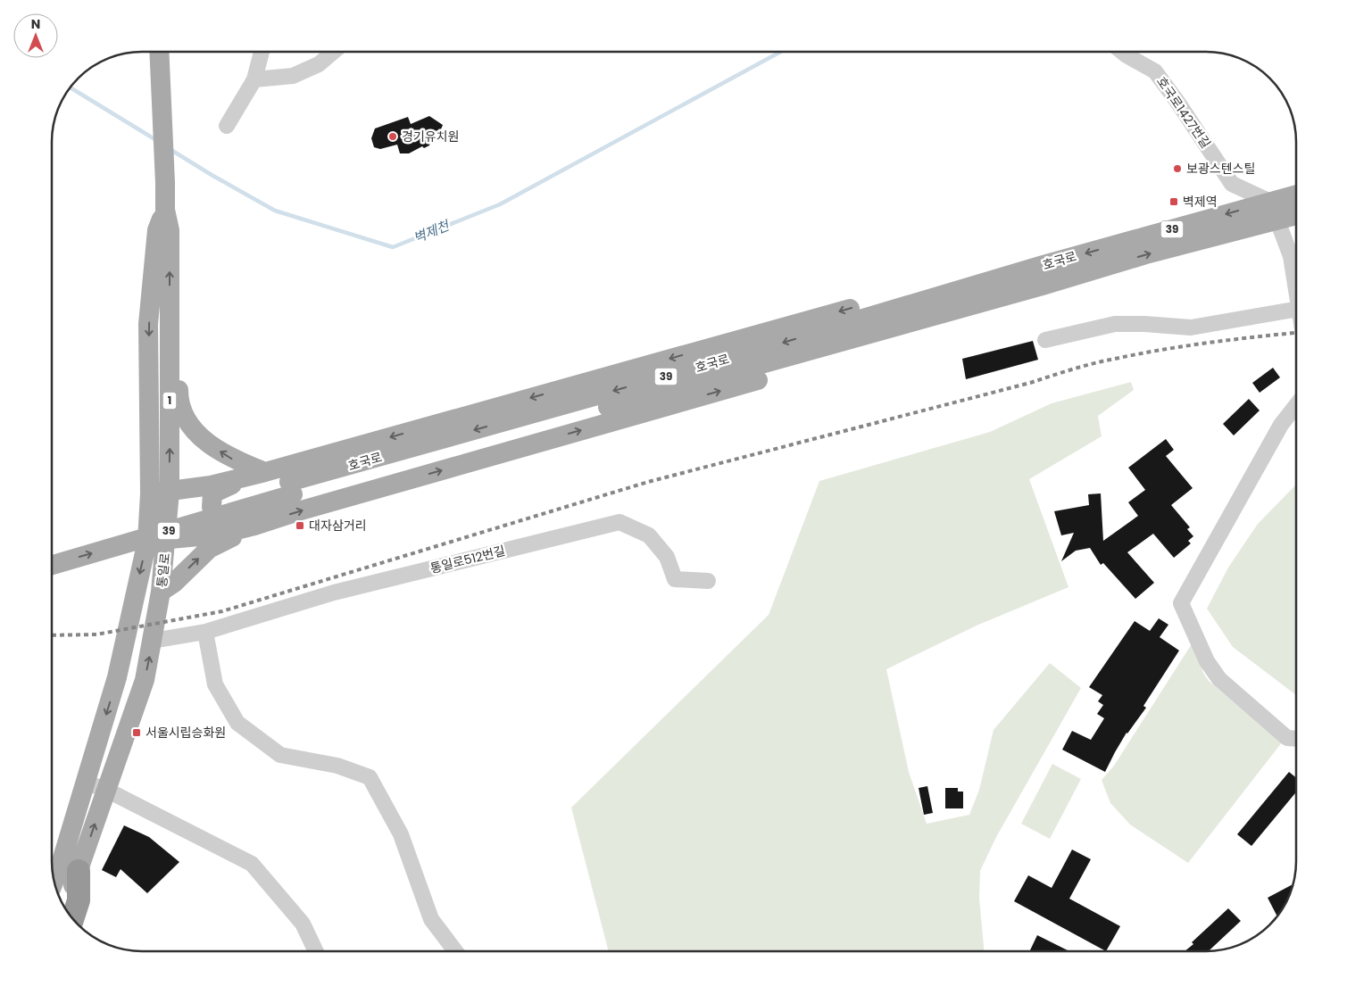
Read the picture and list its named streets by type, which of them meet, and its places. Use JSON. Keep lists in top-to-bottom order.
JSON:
{
  "streets": {
    "main road": [
      "39",
      "호국로",
      "1",
      "통일로"
    ],
    "street": ["호국로1427번길", "통일로512번길"]
  },
  "crossings": [
    ["호국로1427번길", "호국로"],
    ["통일로512번길", "통일로"]
  ],
  "water": ["벽제천"],
  "places": {
    "other": ["경기유치원", "보광스텐스틸"],
    "transit": ["벽제역", "대자삼거리", "서울시립승화원"]
  },
  "north": "top"
}
